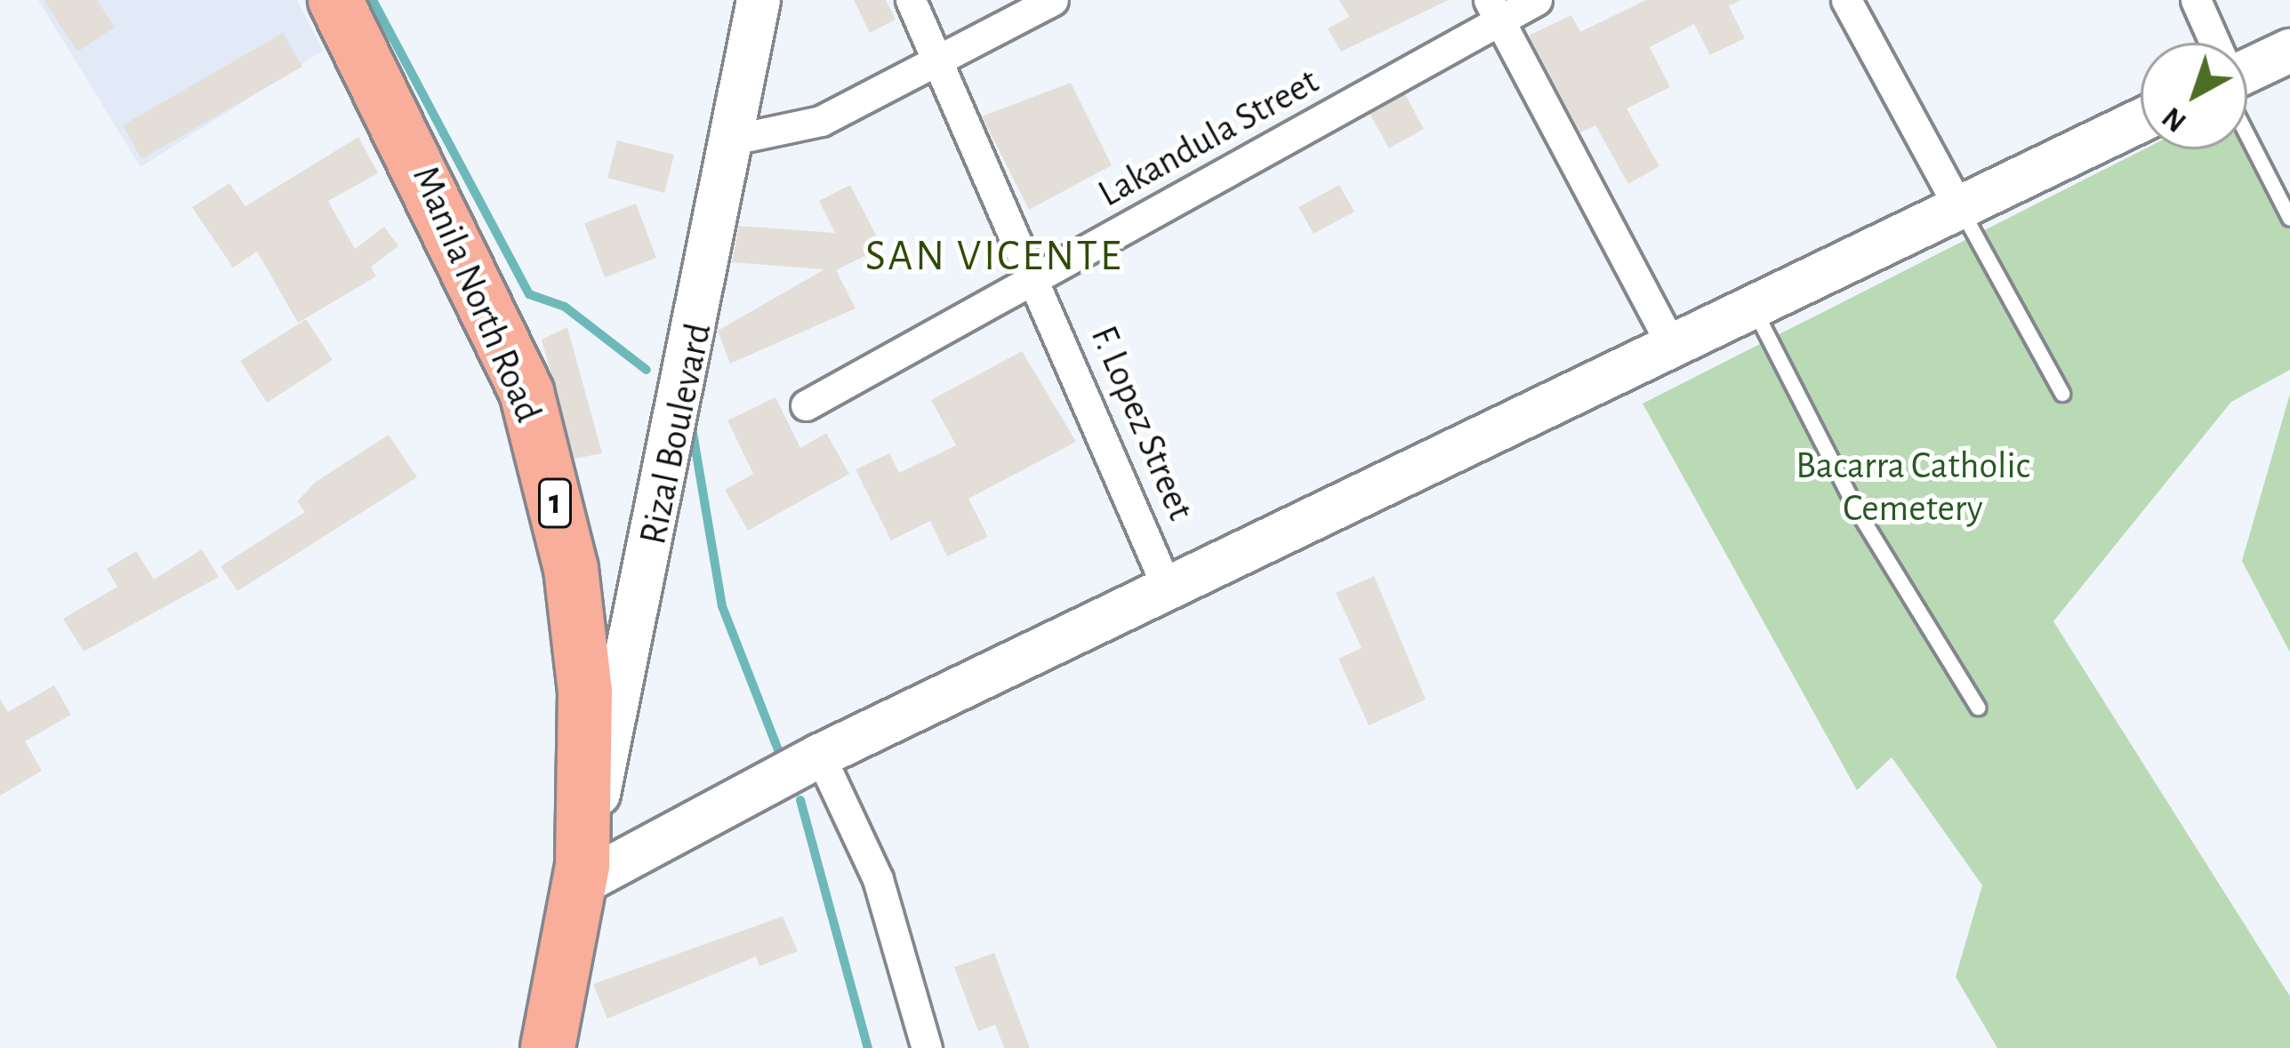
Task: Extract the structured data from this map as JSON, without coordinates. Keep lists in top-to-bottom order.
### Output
{
  "streets": {
    "highway": ["Manila North Road", "1"],
    "street": ["Lakandula Street", "F. Lopez Street", "Rizal Boulevard"]
  },
  "crossings": [
    ["Lakandula Street", "F. Lopez Street"],
    ["Manila North Road", "Rizal Boulevard"]
  ],
  "districts": ["SAN VICENTE"],
  "parks": ["Bacarra Catholic Cemetery"],
  "north": "bottom left"
}
